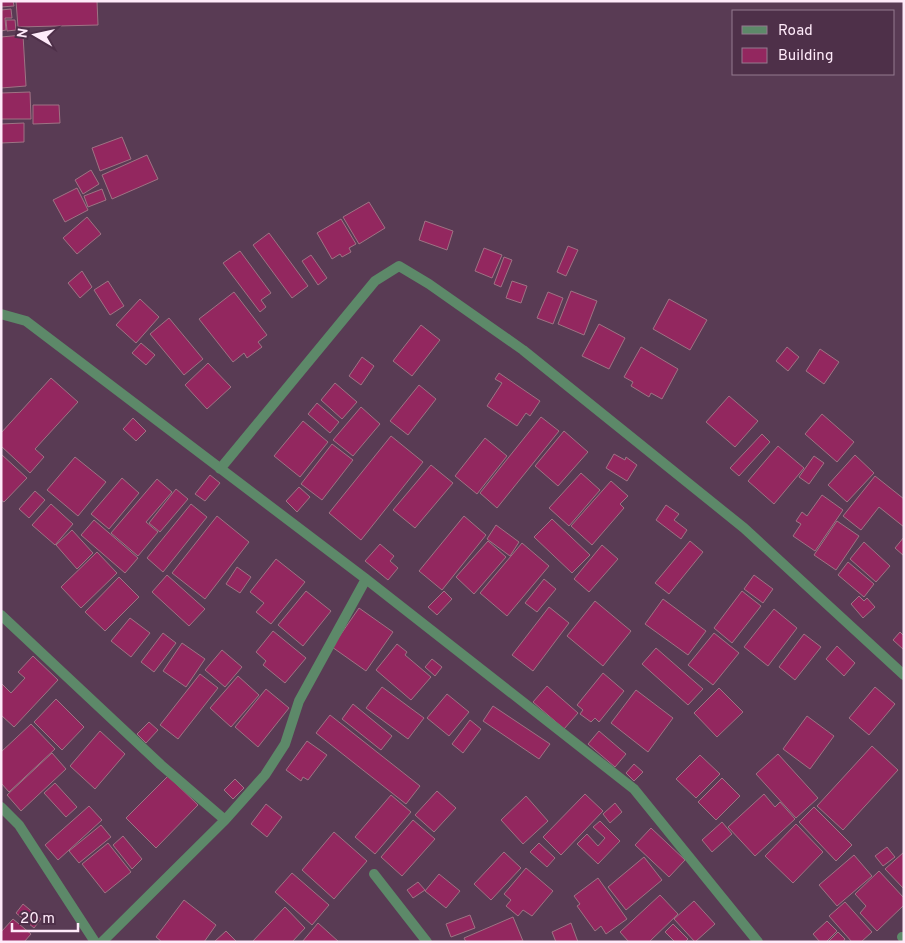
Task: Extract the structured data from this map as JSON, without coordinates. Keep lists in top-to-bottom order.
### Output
{
  "legend": ["Road", "Building"],
  "scale_bar": "20 m",
  "north": "left"
}
